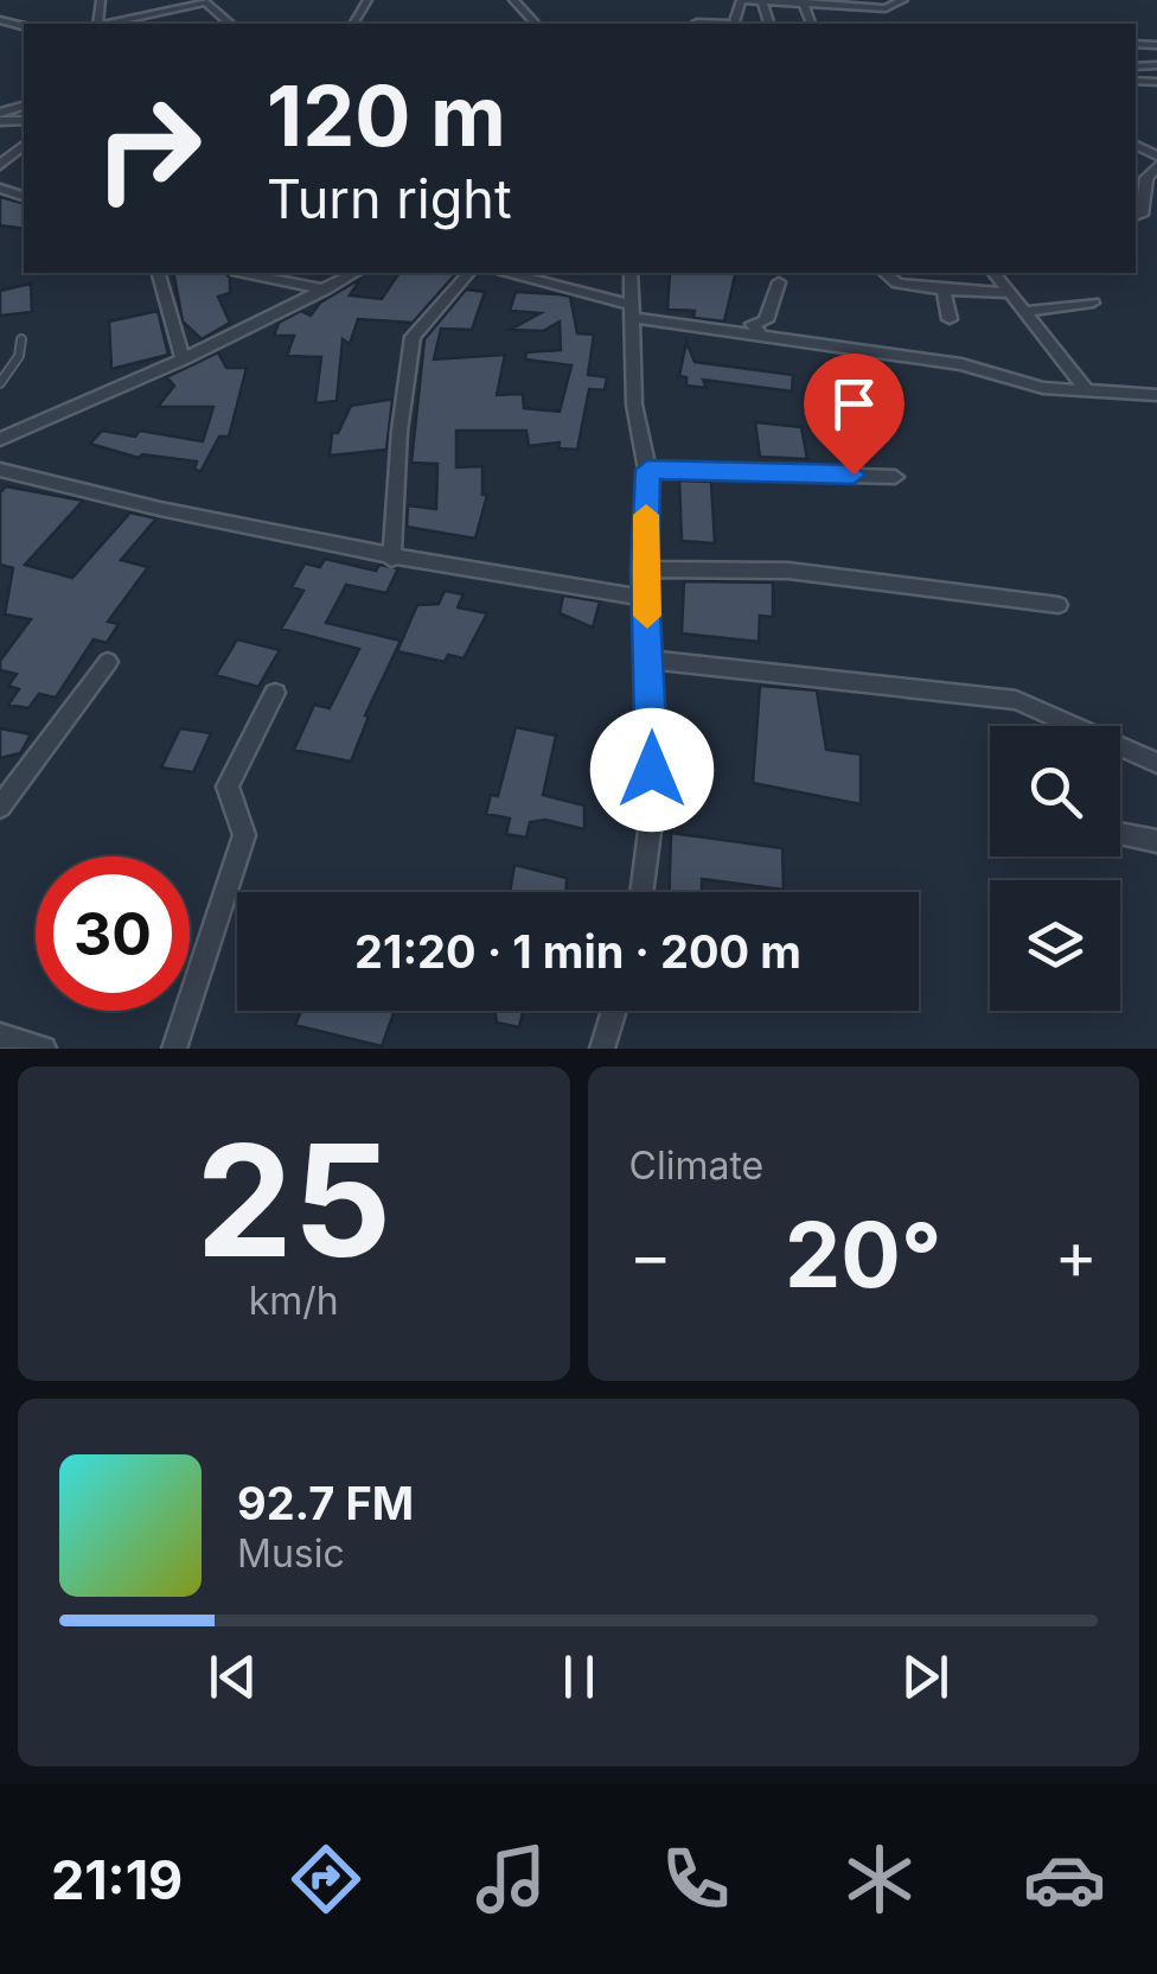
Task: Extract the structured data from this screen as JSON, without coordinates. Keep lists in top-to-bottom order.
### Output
{
  "page": {
    "turn": ["120 m", "Turn right"],
    "limit": "30",
    "trip": "21:20 · 1 min · 200 m",
    "tile": [
      ["25", "km/h"],
      "Climate"
    ],
    "heat": ["−", "20°", "+"],
    "song": ["92.7 FM", "Music"],
    "tabs": "21:19"
  }
}
